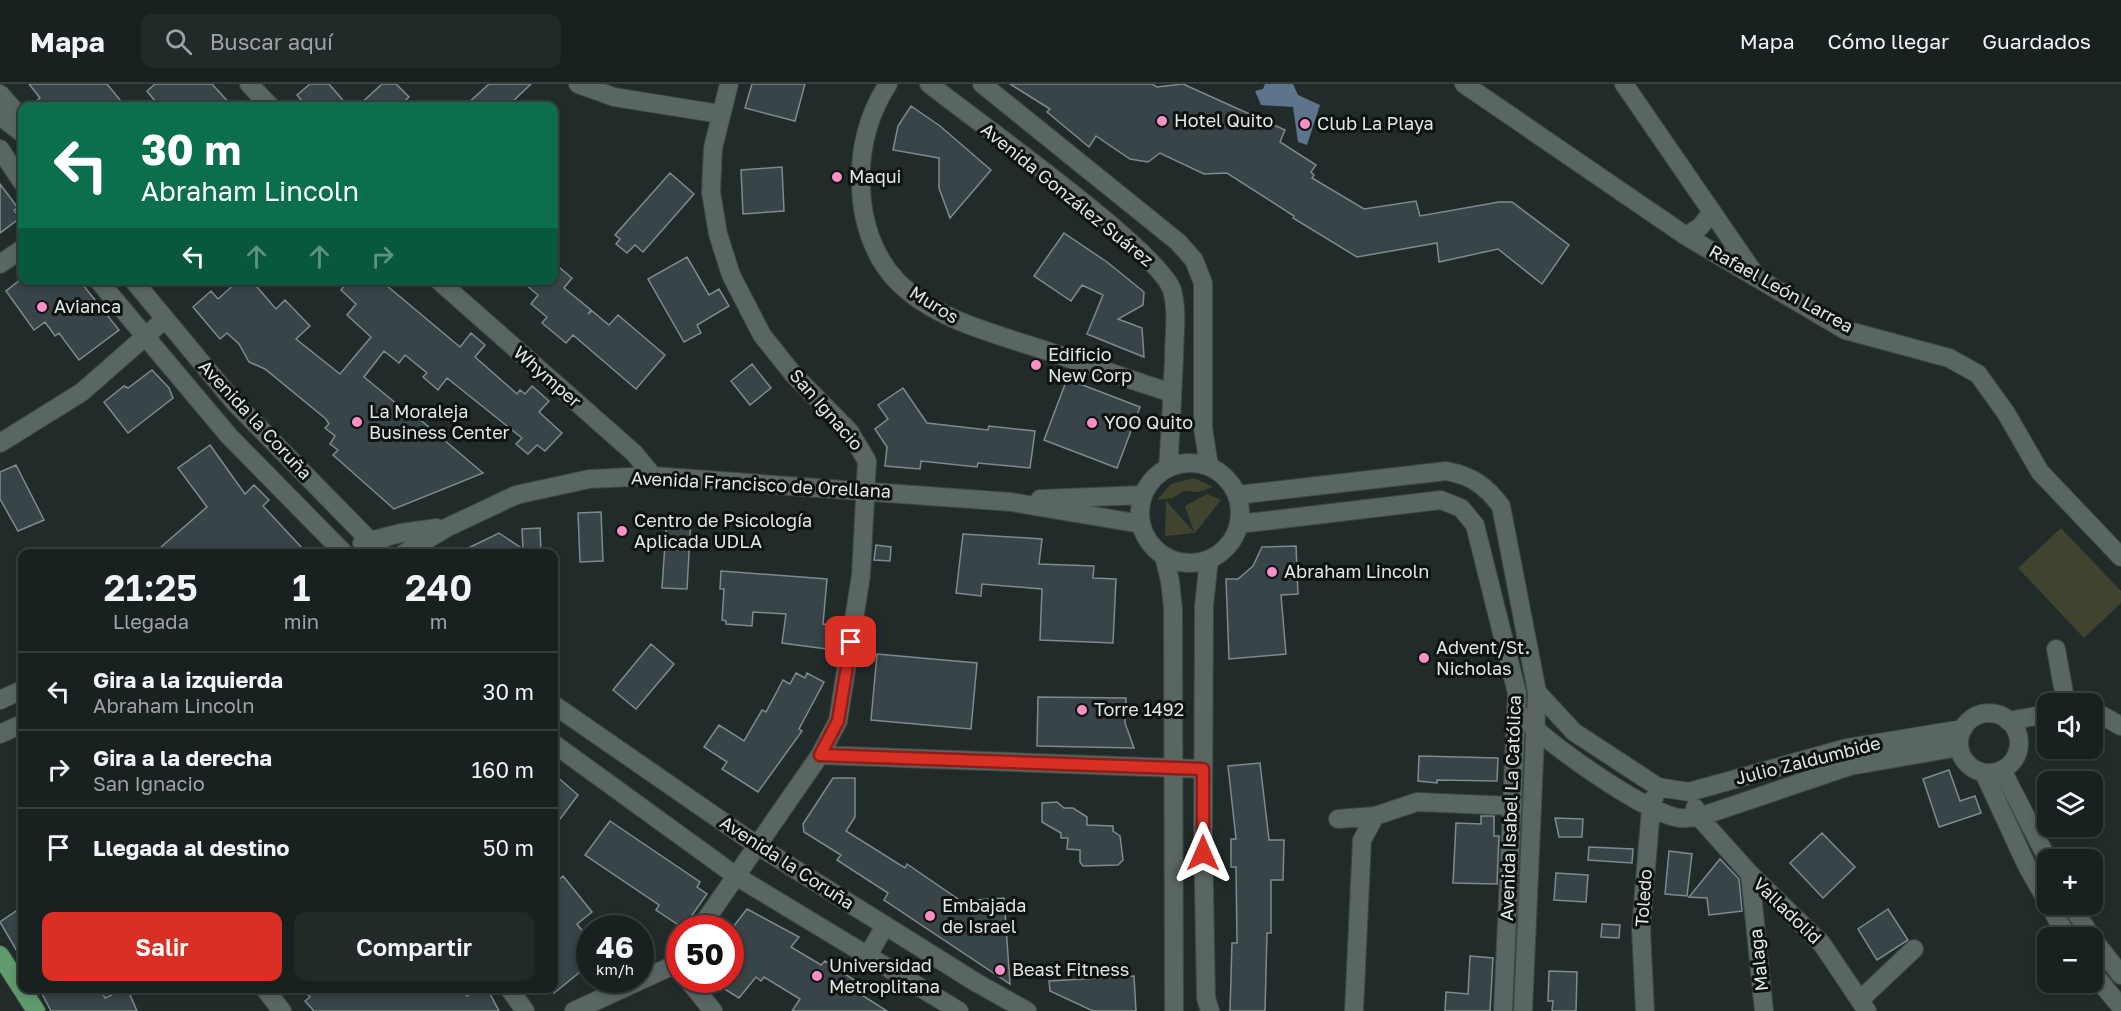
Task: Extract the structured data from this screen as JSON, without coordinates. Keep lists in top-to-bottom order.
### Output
{
  "streets": {
    "street": [
      "Avenida González Suárez",
      "Rafael León Larrea",
      "Muros",
      "Whymper",
      "San Ignacio",
      "Avenida la Coruña",
      "Avenida Francisco de Orellana",
      "Julio Zaldumbide",
      "Avenida Isabel La Católica",
      "Toledo",
      "Valladolid",
      "Malaga"
    ]
  },
  "crossings": [
    ["Avenida González Suárez", "Muros"],
    ["Avenida González Suárez", "Avenida Francisco de Orellana"],
    ["Avenida González Suárez", "Avenida Isabel La Católica"],
    ["Whymper", "Avenida Francisco de Orellana"],
    ["San Ignacio", "Avenida la Coruña"],
    ["San Ignacio", "Avenida Francisco de Orellana"],
    ["Avenida la Coruña", "Avenida Francisco de Orellana"],
    ["Avenida Francisco de Orellana", "Avenida Isabel La Católica"],
    ["Julio Zaldumbide", "Valladolid"],
    ["Valladolid", "Malaga"]
  ],
  "places": [
    "Hotel Quito",
    "Club La Playa",
    "Maqui",
    "Avianca",
    "Edificio New Corp",
    "La Moraleja Business Center",
    "YOO Quito",
    "Centro de Psicología Aplicada UDLA",
    "Abraham Lincoln",
    "Advent/St. Nicholas",
    "Torre 1492",
    "Embajada de Israel",
    "Beast Fitness",
    "Universidad Metroplitana"
  ],
  "page": {
    "header": "Mapa",
    "search": "Buscar aquí",
    "nav": ["Mapa", "Cómo llegar", "Guardados"],
    "turn": ["30 m", "Abraham Lincoln"],
    "eta": [
      "21:25",
      "Llegada",
      "1",
      "min",
      "240",
      "m"
    ],
    "list": [
      {
        "name": "Gira a la izquierda",
        "note": "Abraham Lincoln",
        "value": "30 m"
      },
      {
        "name": "Gira a la derecha",
        "note": "San Ignacio",
        "value": "160 m"
      },
      {
        "name": "Llegada al destino",
        "value": "50 m"
      }
    ],
    "map_buttons": ["+", "−"],
    "buttons": ["Salir", "Compartir"],
    "speed": "46 km/h",
    "limit": "50"
  }
}
